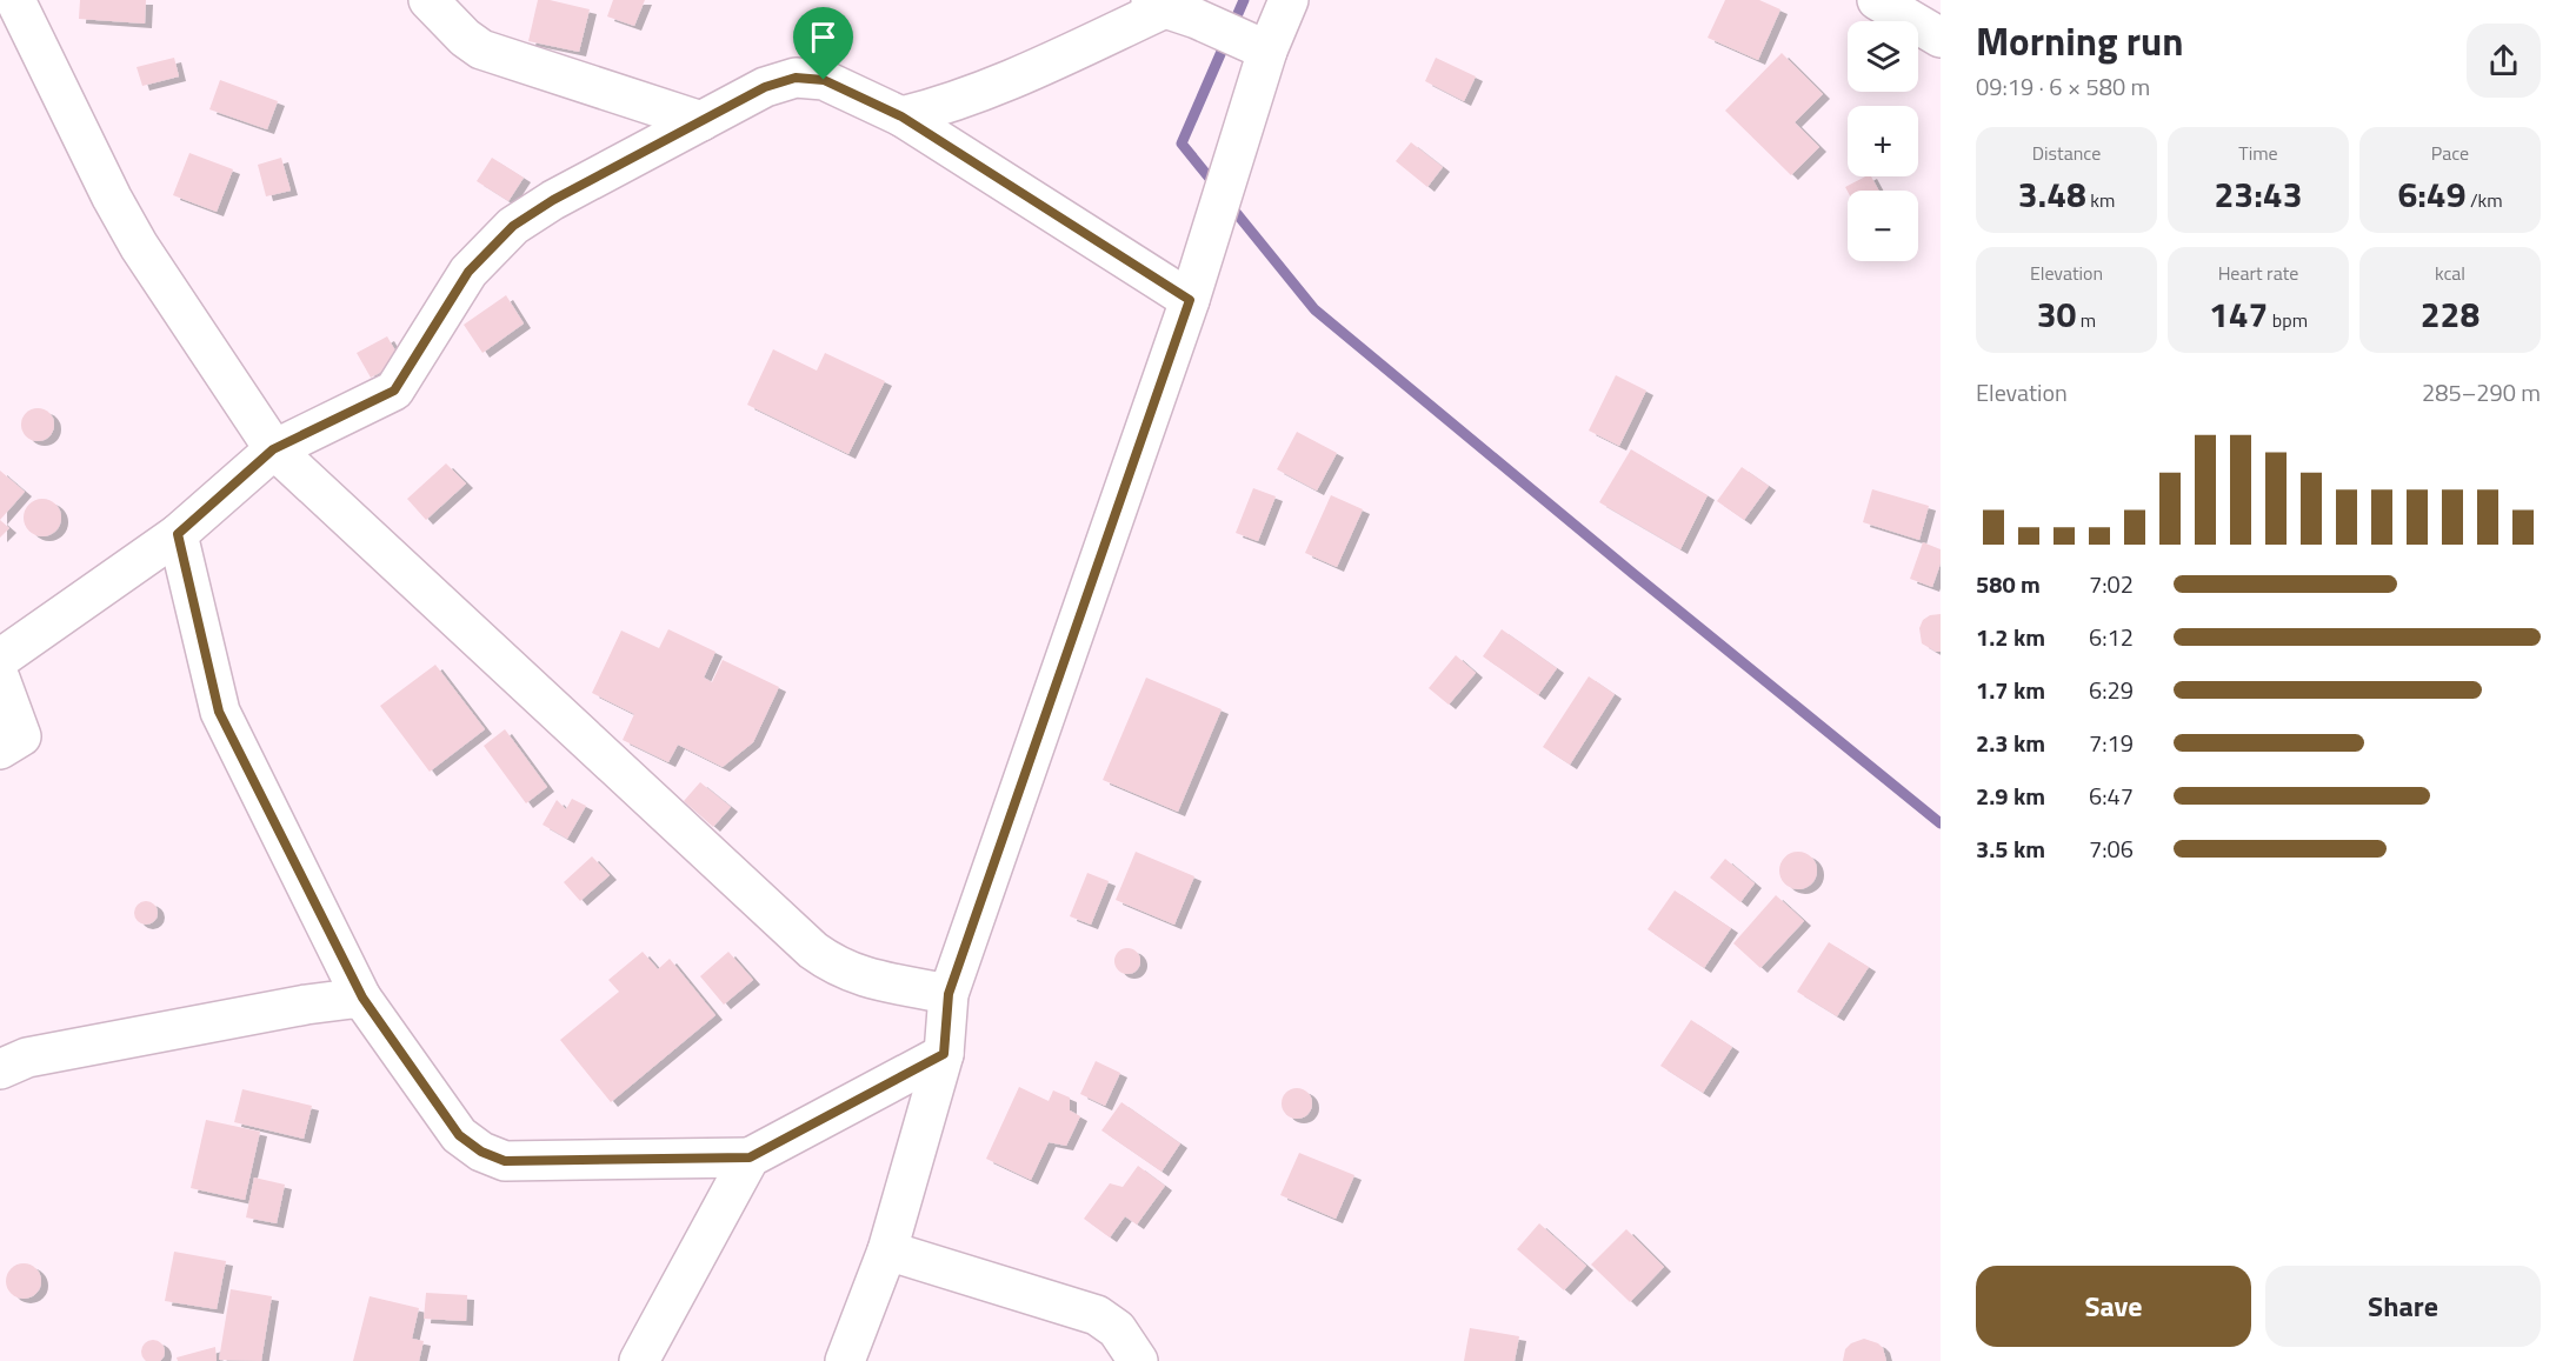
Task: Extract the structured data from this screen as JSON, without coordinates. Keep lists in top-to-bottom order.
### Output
{
  "page": {
    "heading": ["Morning run", "09:19 · 6 × 580 m"],
    "map_buttons": ["+", "−"],
    "stats": [
      ["Distance", "3.48 km"],
      ["Time", "23:43"],
      ["Pace", "6:49 /km"],
      ["Elevation", "30 m"],
      ["Heart rate", "147 bpm"],
      ["kcal", "228"]
    ],
    "chart": ["Elevation", "285–290 m"],
    "list": [
      {
        "name": "580 m",
        "note": "7:02"
      },
      {
        "name": "1.2 km",
        "note": "6:12"
      },
      {
        "name": "1.7 km",
        "note": "6:29"
      },
      {
        "name": "2.3 km",
        "note": "7:19"
      },
      {
        "name": "2.9 km",
        "note": "6:47"
      },
      {
        "name": "3.5 km",
        "note": "7:06"
      }
    ],
    "buttons": ["Save", "Share"]
  }
}
